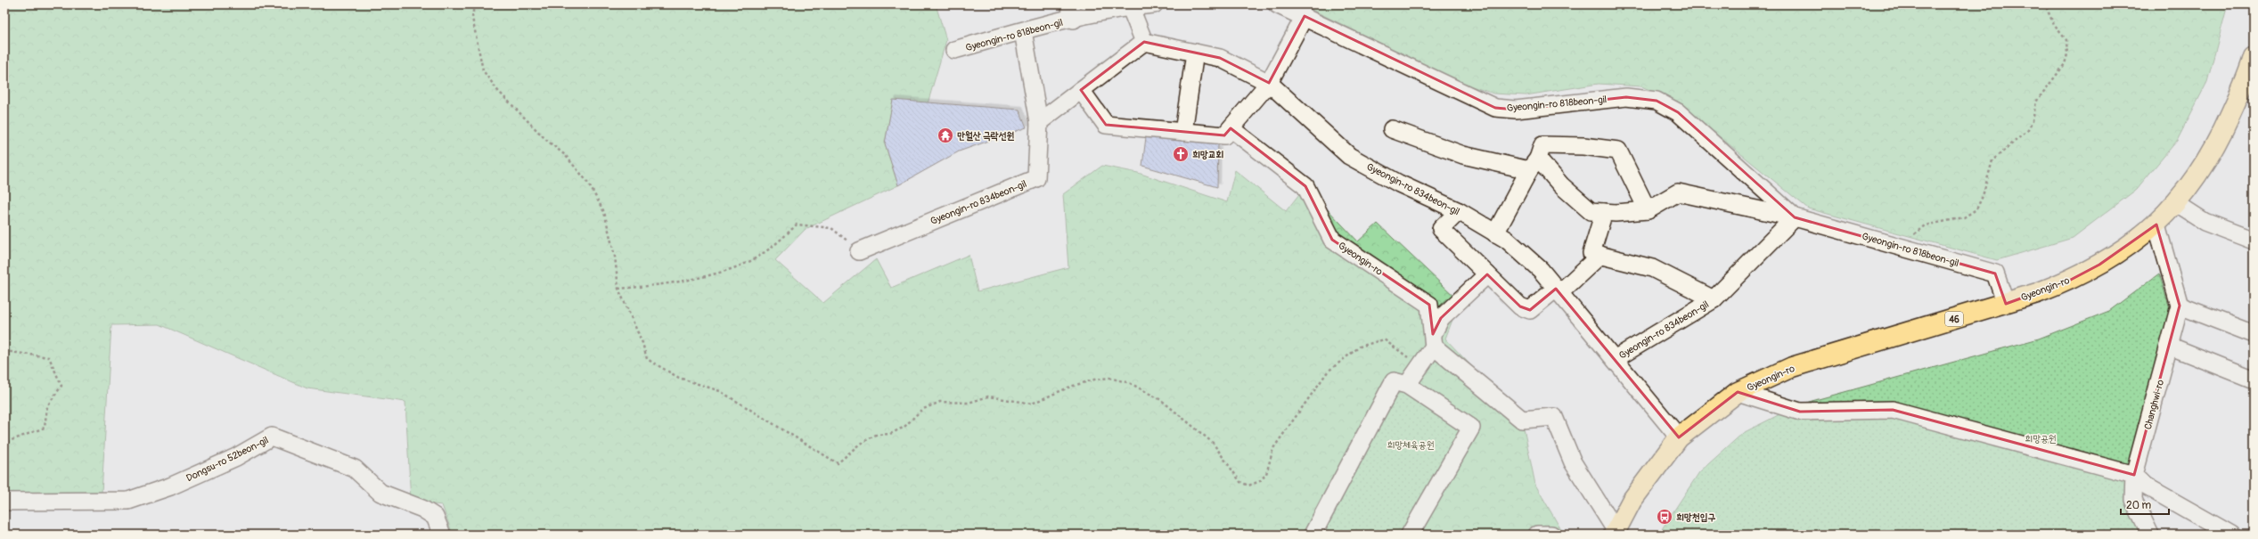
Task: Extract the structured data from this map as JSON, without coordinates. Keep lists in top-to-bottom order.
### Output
{
  "streets": {
    "main road": ["Gyeongin-ro", "46"],
    "street": [
      "Gyeongin-ro 818beon-gil",
      "Gyeongin-ro 834beon-gil",
      "Changhwi-ro",
      "Dongsu-ro 52beon-gil"
    ]
  },
  "crossings": [
    ["Gyeongin-ro 818beon-gil", "Gyeongin-ro"],
    ["Gyeongin-ro 834beon-gil", "Gyeongin-ro"],
    ["Gyeongin-ro", "Changhwi-ro"]
  ],
  "parks": ["희망공원", "희망체육공원"],
  "places": {
    "temple": ["만월산 극락선원"],
    "church": ["희망교회"],
    "bus stop": ["희망천입구"]
  },
  "scale_bar": "20 m"
}
